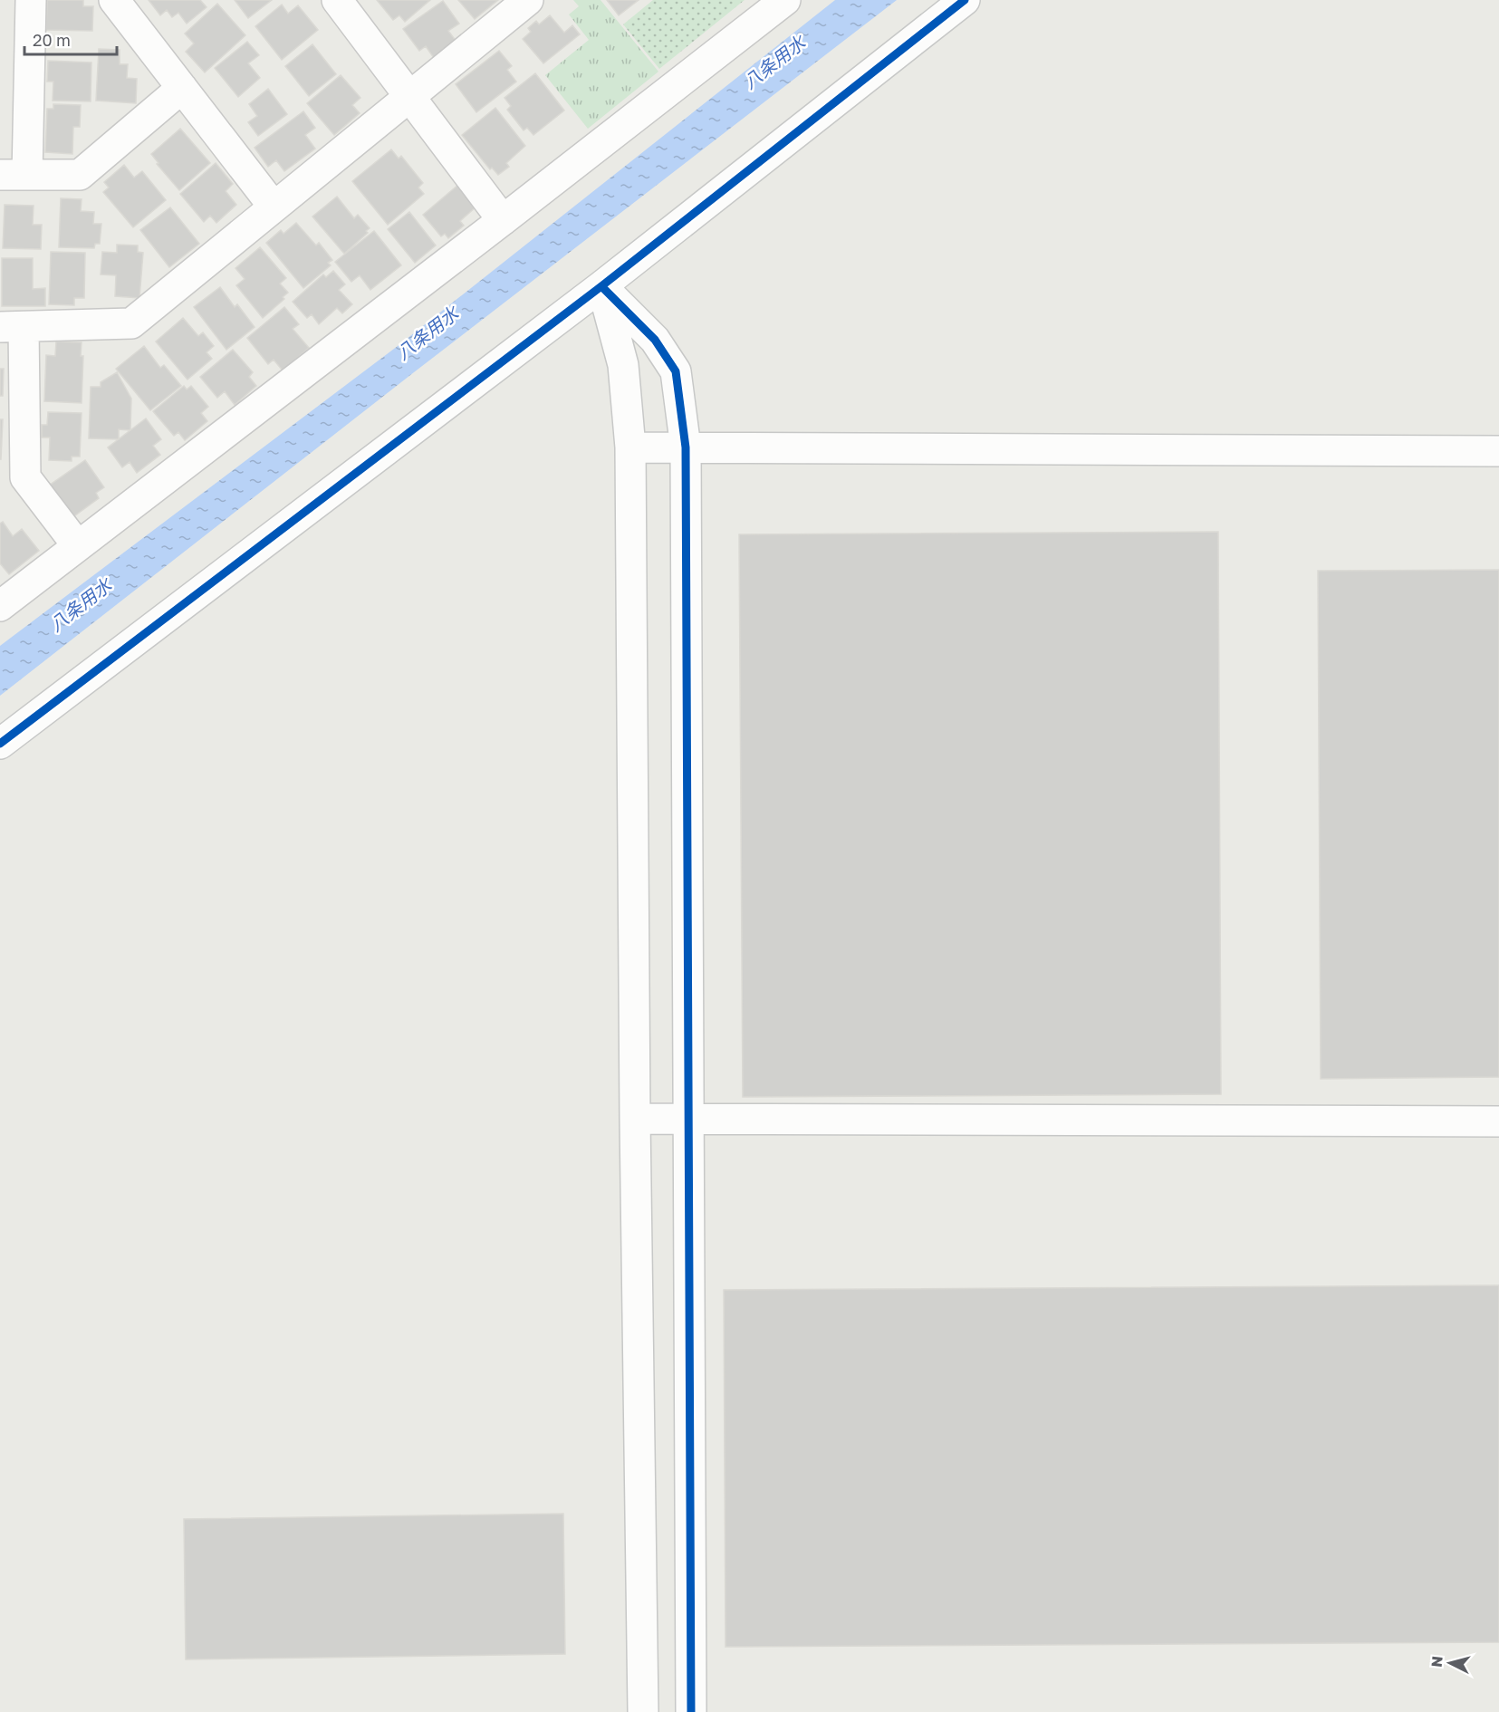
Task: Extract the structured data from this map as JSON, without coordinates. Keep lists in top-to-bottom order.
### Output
{
  "water": ["八条用水"],
  "scale_bar": "20 m",
  "north": "left"
}
